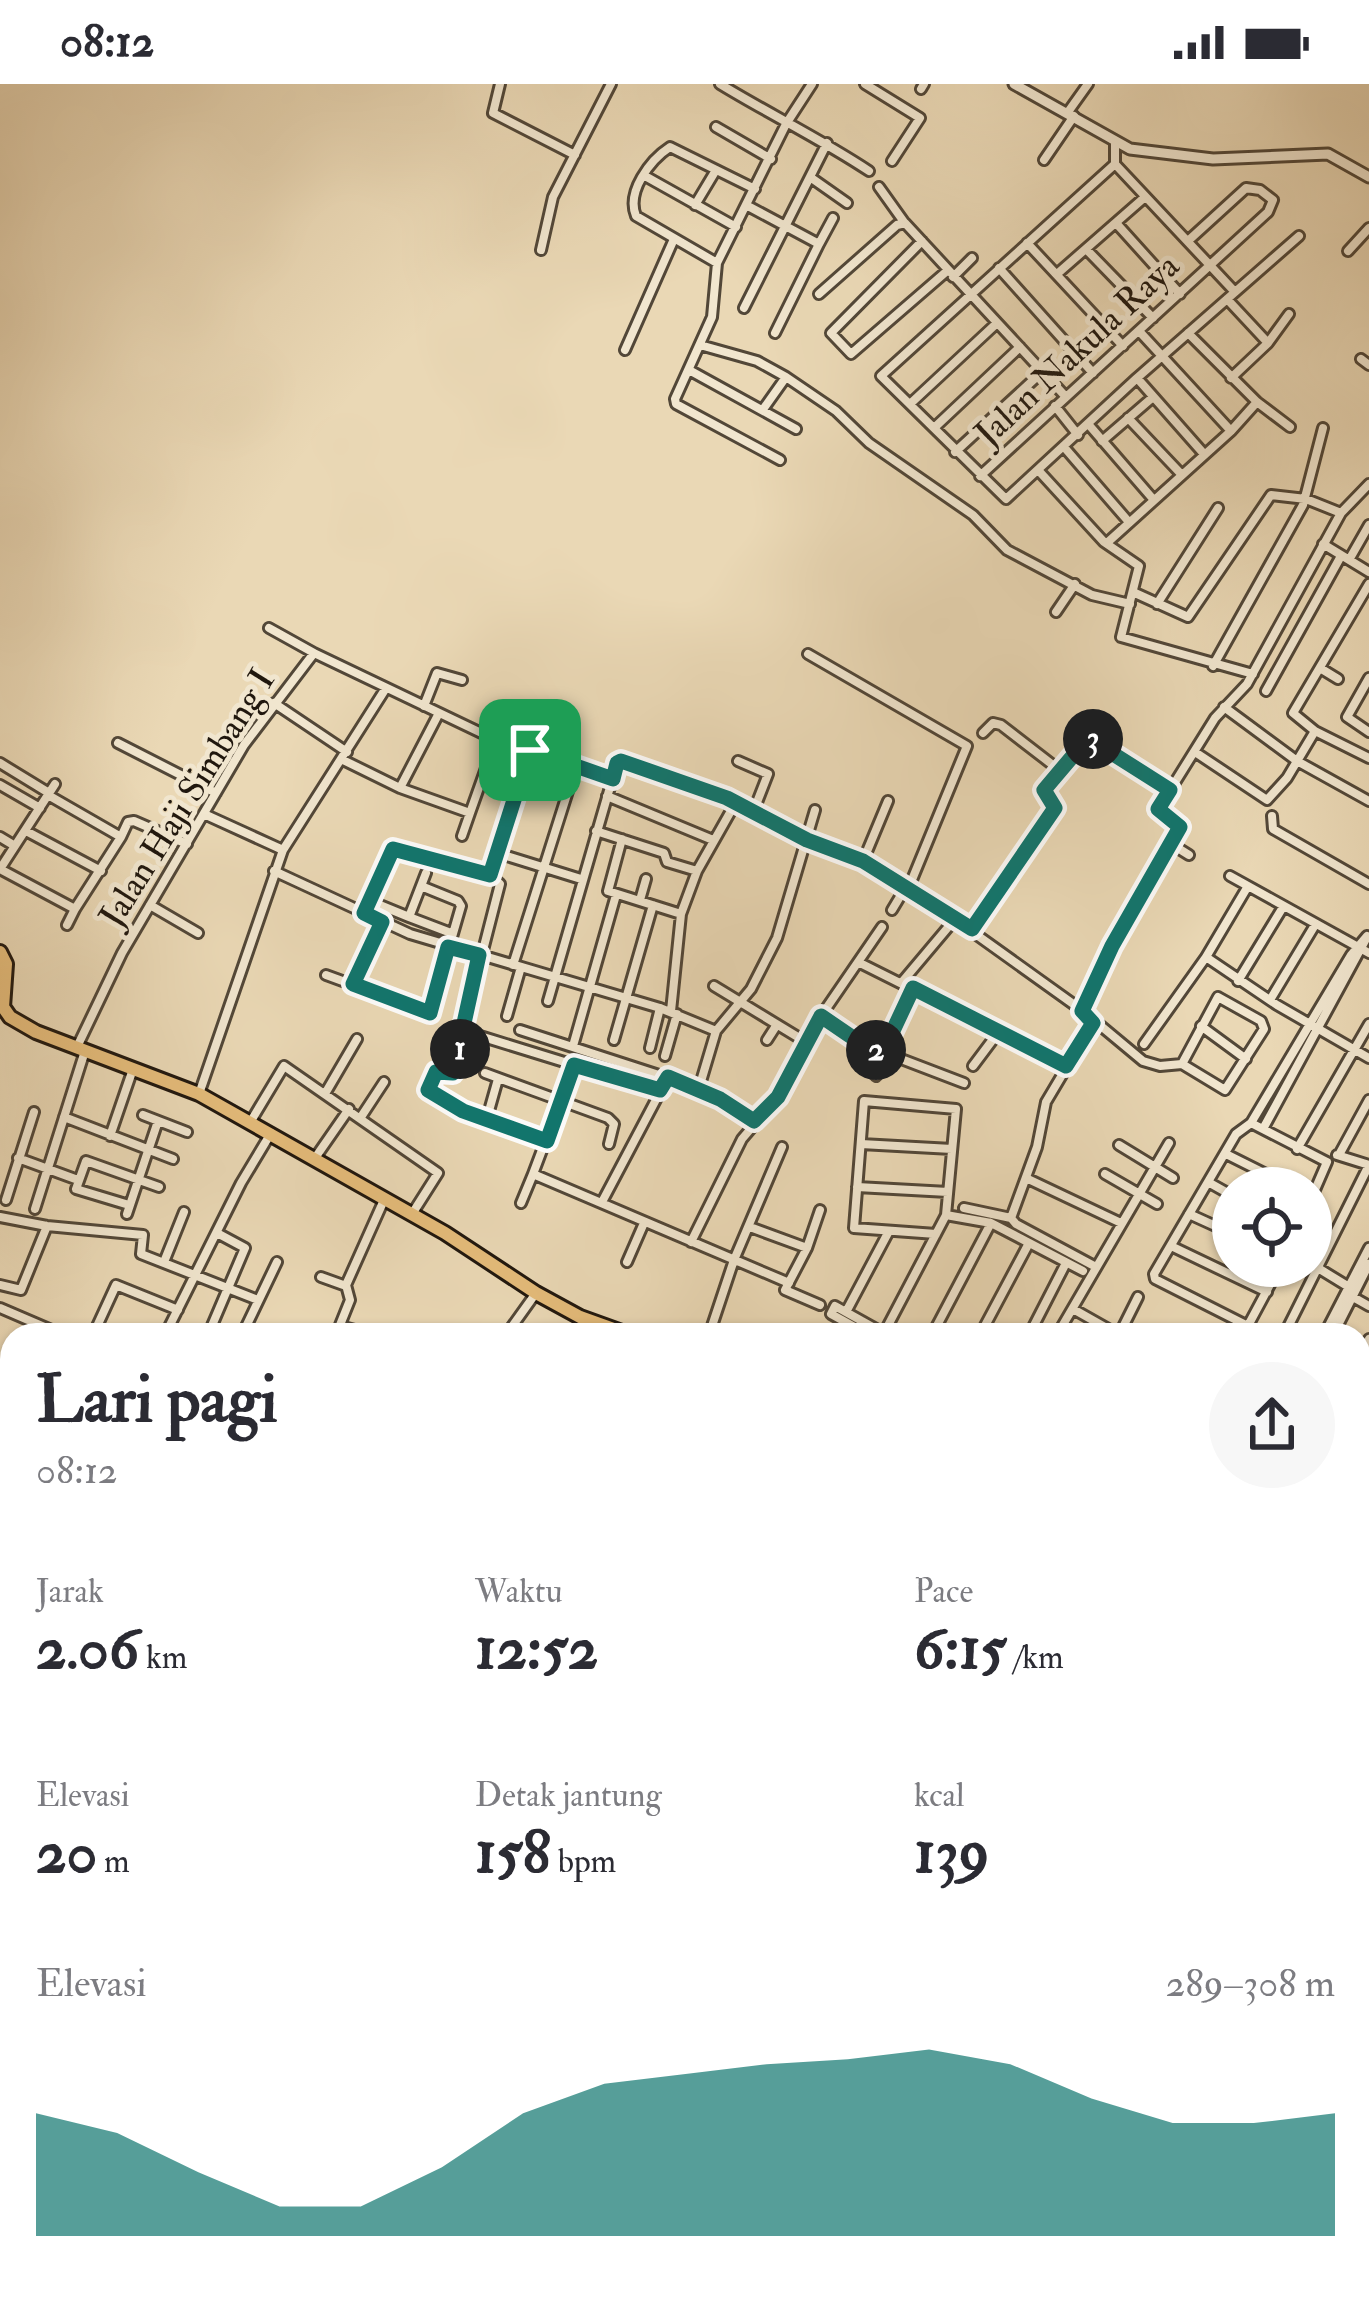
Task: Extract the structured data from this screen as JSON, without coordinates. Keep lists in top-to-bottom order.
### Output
{
  "streets": {
    "street": ["Jalan Nakula Raya", "Jalan Haji Simbang I"]
  },
  "page": {
    "status": "08:12",
    "pins": ["3", "1", "2"],
    "heading": ["Lari pagi", "08:12"],
    "stats": [
      ["Jarak", "2.06 km"],
      ["Waktu", "12:52"],
      ["Pace", "6:15 /km"],
      ["Elevasi", "20 m"],
      ["Detak jantung", "158 bpm"],
      ["kcal", "139"]
    ],
    "chart": ["Elevasi", "289–308 m"]
  }
}
